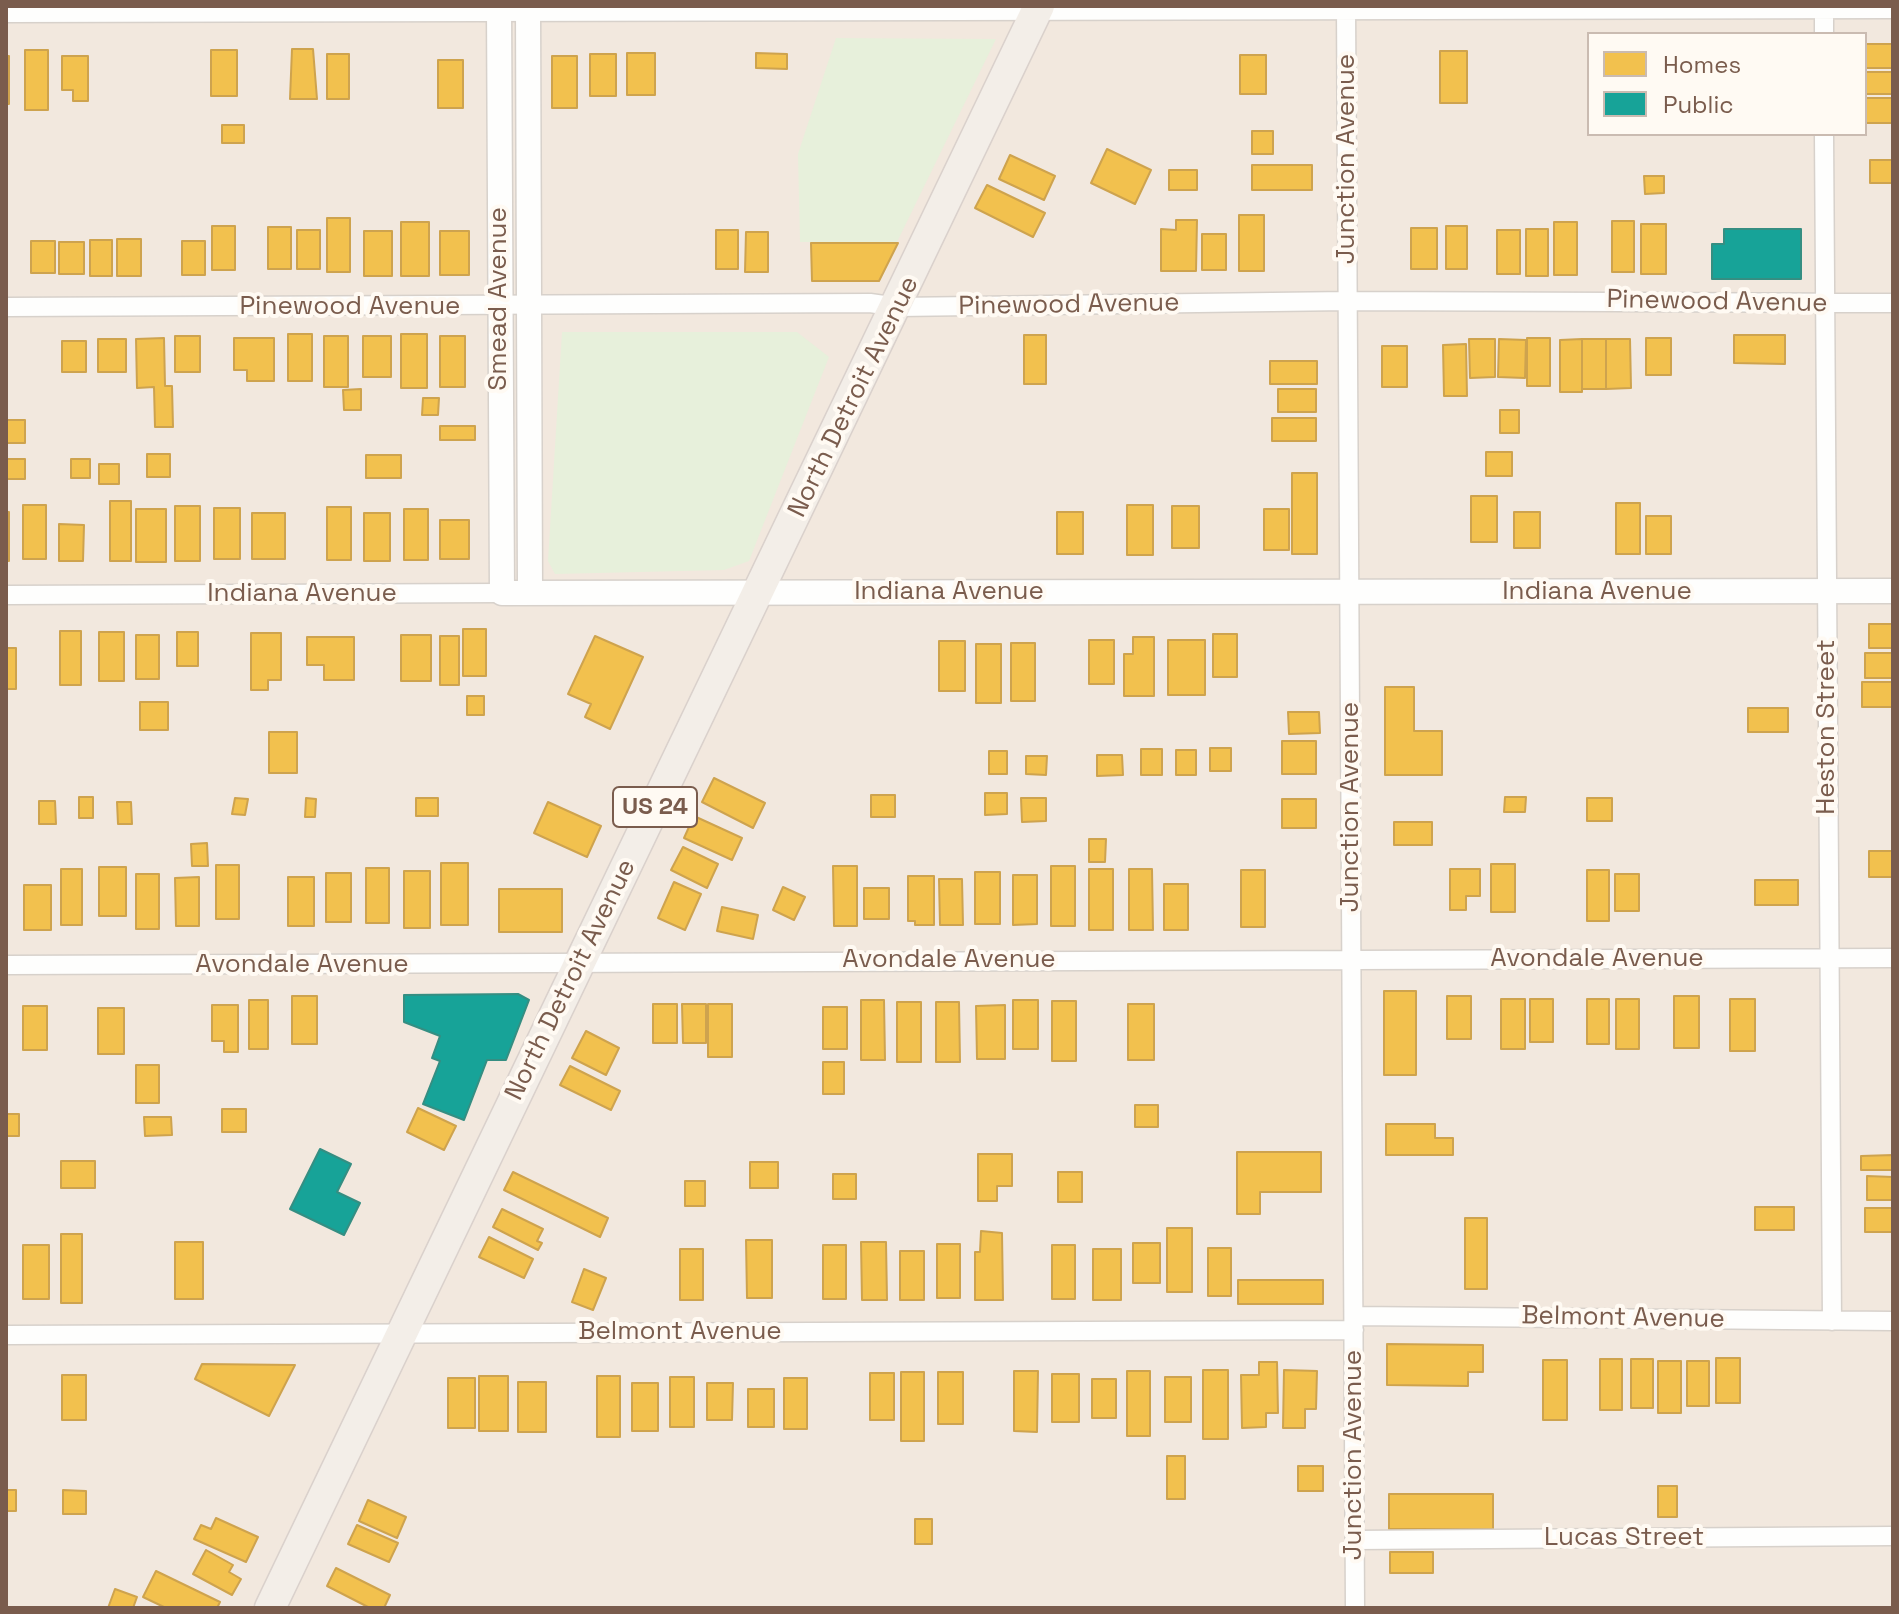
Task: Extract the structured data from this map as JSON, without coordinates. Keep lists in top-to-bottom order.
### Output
{
  "streets": {
    "main road": ["North Detroit Avenue", "US 24"],
    "street": [
      "Junction Avenue",
      "Smead Avenue",
      "Pinewood Avenue",
      "Indiana Avenue",
      "Heston Street",
      "Avondale Avenue",
      "Belmont Avenue",
      "Lucas Street"
    ]
  },
  "crossings": [
    ["Junction Avenue", "Pinewood Avenue"],
    ["Junction Avenue", "Indiana Avenue"],
    ["Junction Avenue", "Avondale Avenue"],
    ["Junction Avenue", "Belmont Avenue"],
    ["Junction Avenue", "Lucas Street"],
    ["Smead Avenue", "Pinewood Avenue"],
    ["Smead Avenue", "Indiana Avenue"],
    ["Pinewood Avenue", "North Detroit Avenue"],
    ["Pinewood Avenue", "Heston Street"],
    ["North Detroit Avenue", "Indiana Avenue"],
    ["North Detroit Avenue", "Avondale Avenue"],
    ["North Detroit Avenue", "Belmont Avenue"],
    ["Indiana Avenue", "Heston Street"],
    ["Heston Street", "Avondale Avenue"],
    ["Heston Street", "Belmont Avenue"]
  ],
  "legend": ["Homes", "Public"]
}
